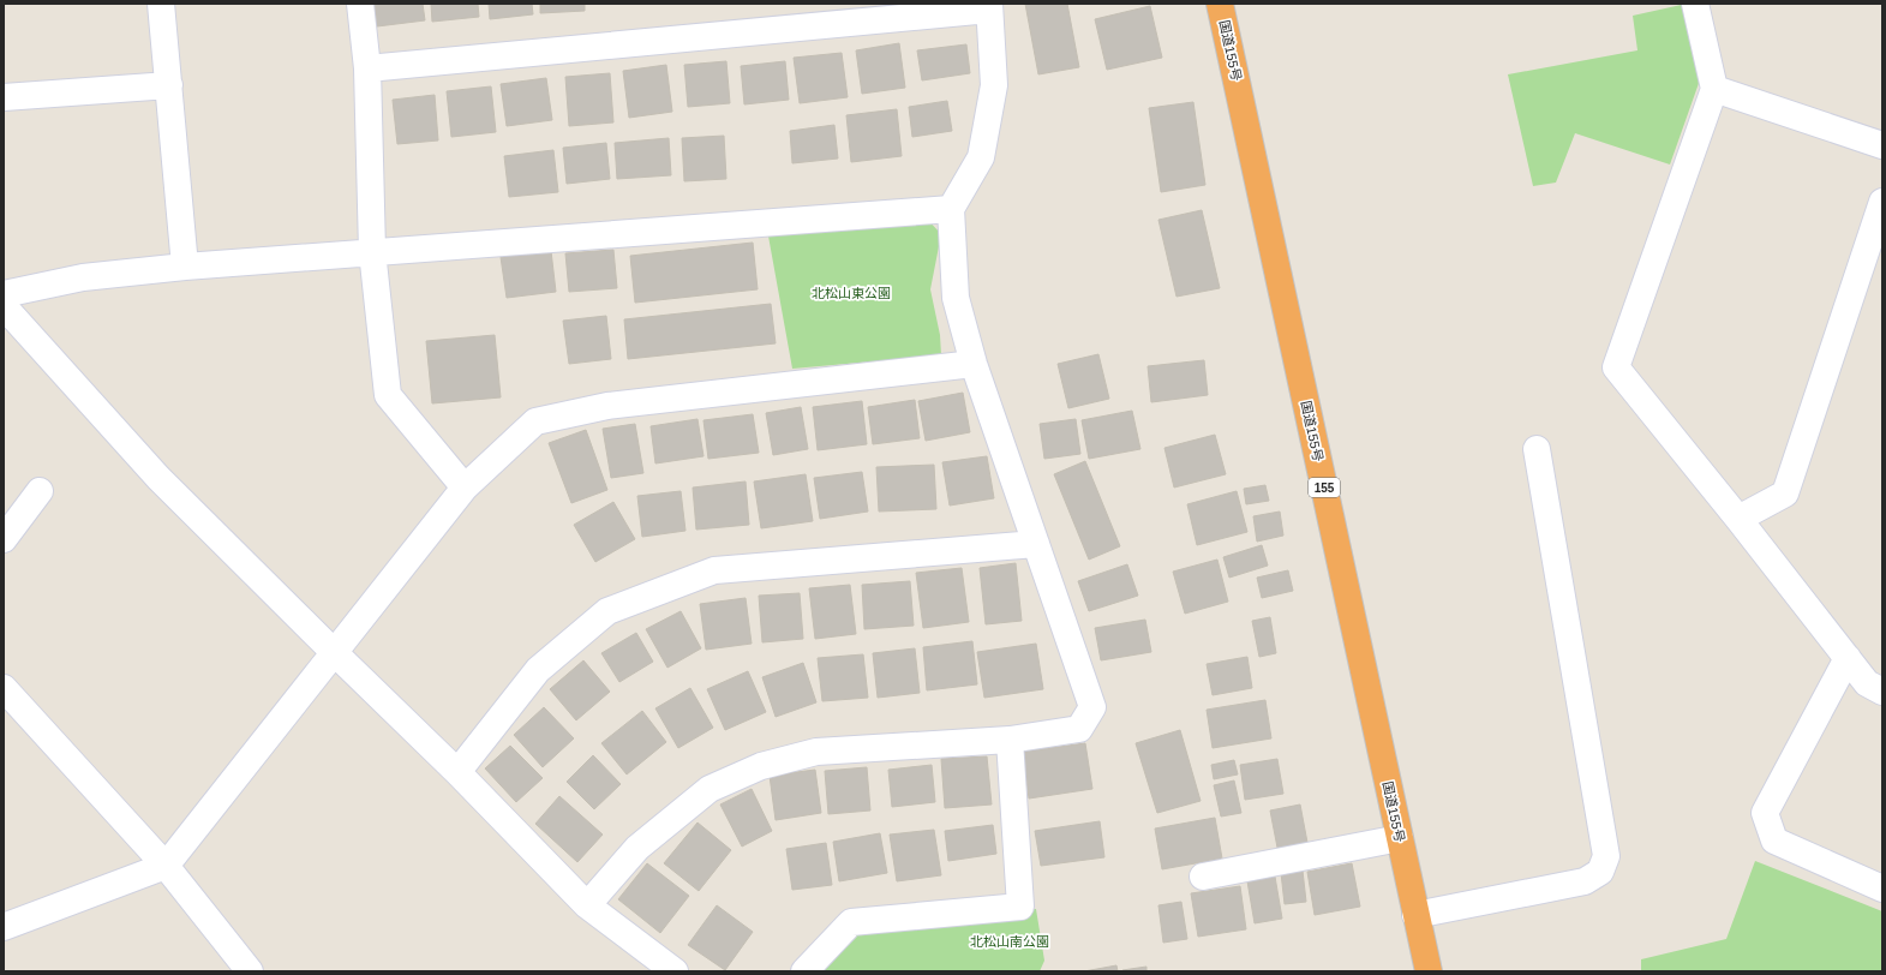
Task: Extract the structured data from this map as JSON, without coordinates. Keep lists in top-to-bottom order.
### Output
{
  "streets": {
    "highway": ["国道155号", "155"]
  },
  "parks": ["北松山東公園", "北松山南公園"]
}
